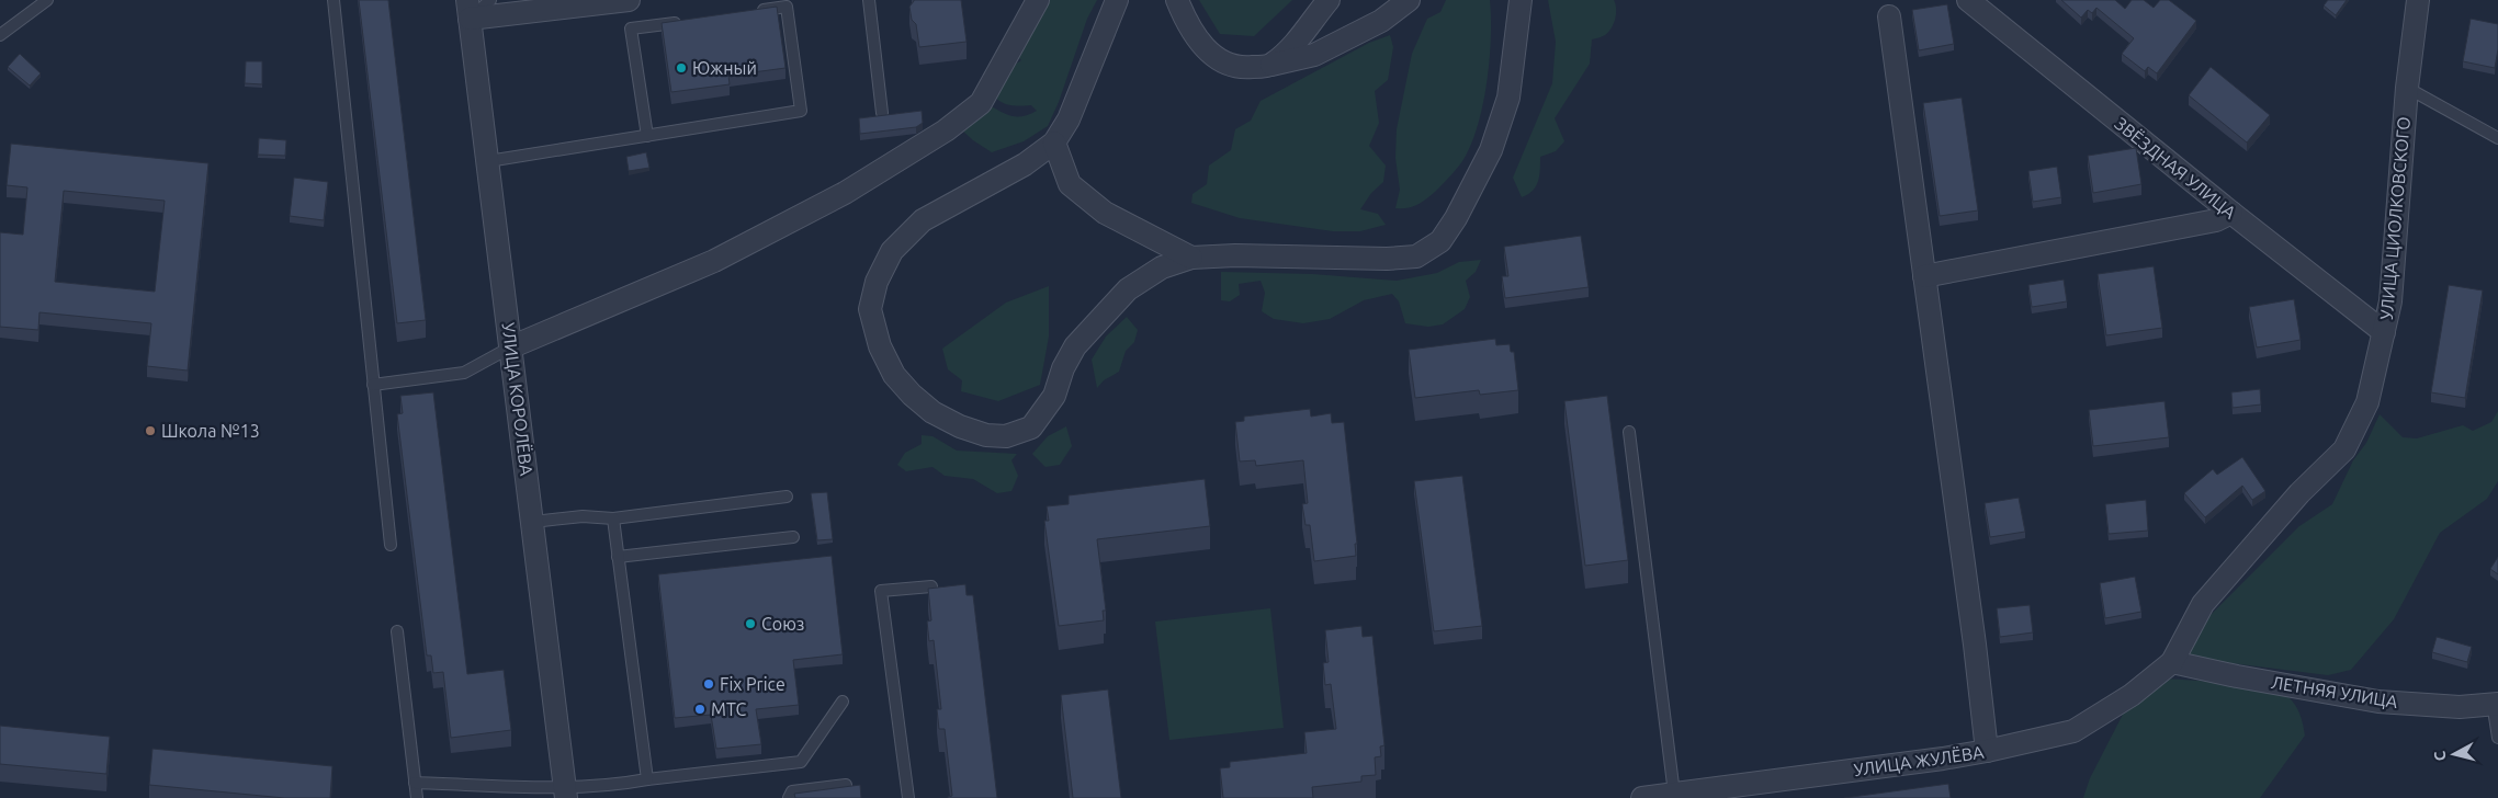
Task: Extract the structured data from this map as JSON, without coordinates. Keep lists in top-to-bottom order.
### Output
{
  "streets": {
    "street": [
      "ЗВЁЗДНАЯ УЛИЦА",
      "УЛИЦА ЦИОЛКОВСКОГО",
      "УЛИЦА КОРОЛЁВА",
      "ЛЕТНЯЯ УЛИЦА",
      "УЛИЦА ЖУЛЁВА"
    ]
  },
  "crossings": [
    ["ЗВЁЗДНАЯ УЛИЦА", "УЛИЦА ЦИОЛКОВСКОГО"],
    ["УЛИЦА ЦИОЛКОВСКОГО", "ЛЕТНЯЯ УЛИЦА"],
    ["УЛИЦА ЦИОЛКОВСКОГО", "УЛИЦА ЖУЛЁВА"],
    ["ЛЕТНЯЯ УЛИЦА", "УЛИЦА ЖУЛЁВА"]
  ],
  "places": [
    "Южный",
    "Школа №13",
    "Союз",
    "Fix Price",
    "МТС"
  ],
  "north": "left"
}
